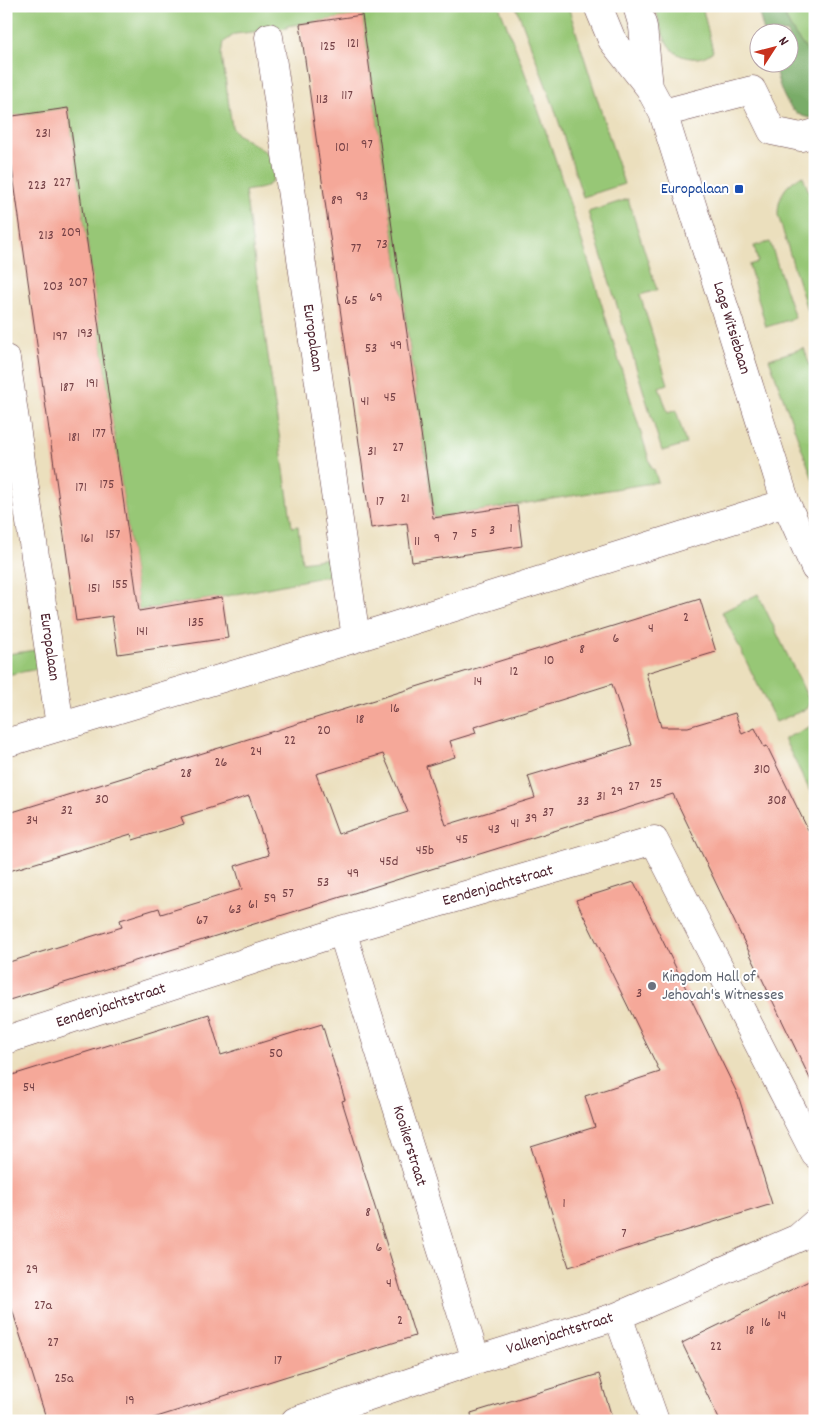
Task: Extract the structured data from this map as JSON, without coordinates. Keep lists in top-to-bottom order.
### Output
{
  "streets": {
    "street": [
      "Lage Witsiebaan",
      "Europalaan",
      "Eendenjachtstraat",
      "Kooikerstraat",
      "Valkenjachtstraat"
    ]
  },
  "crossings": [
    ["Eendenjachtstraat", "Kooikerstraat"],
    ["Kooikerstraat", "Valkenjachtstraat"]
  ],
  "places": {
    "transit": ["Europalaan"],
    "other": ["Kingdom Hall of Jehovah's Witnesses"]
  },
  "house_numbers": [
    "121",
    "125",
    "117",
    "113",
    "231",
    "97",
    "101",
    "227",
    "223",
    "93",
    "89",
    "209",
    "213",
    "73",
    "77",
    "207",
    "203",
    "69",
    "65",
    "193",
    "197",
    "49",
    "53",
    "191",
    "187",
    "45",
    "41",
    "177",
    "181",
    "27",
    "31",
    "175",
    "171",
    "21",
    "17",
    "1",
    "3",
    "5",
    "157",
    "7",
    "161",
    "9",
    "11",
    "155",
    "151",
    "2",
    "135",
    "4",
    "141",
    "6",
    "8",
    "10",
    "12",
    "14",
    "16",
    "18",
    "20",
    "22",
    "24",
    "26",
    "310",
    "28",
    "25",
    "27",
    "29",
    "31",
    "30",
    "308",
    "33",
    "32",
    "37",
    "39",
    "34",
    "41",
    "43",
    "45",
    "45b",
    "45d",
    "49",
    "53",
    "57",
    "59",
    "61",
    "63",
    "67",
    "3",
    "50",
    "54",
    "1",
    "8",
    "7",
    "6",
    "29",
    "4",
    "27a",
    "14",
    "2",
    "16",
    "18",
    "27",
    "22",
    "17",
    "25a",
    "19"
  ],
  "north": "top right"
}
